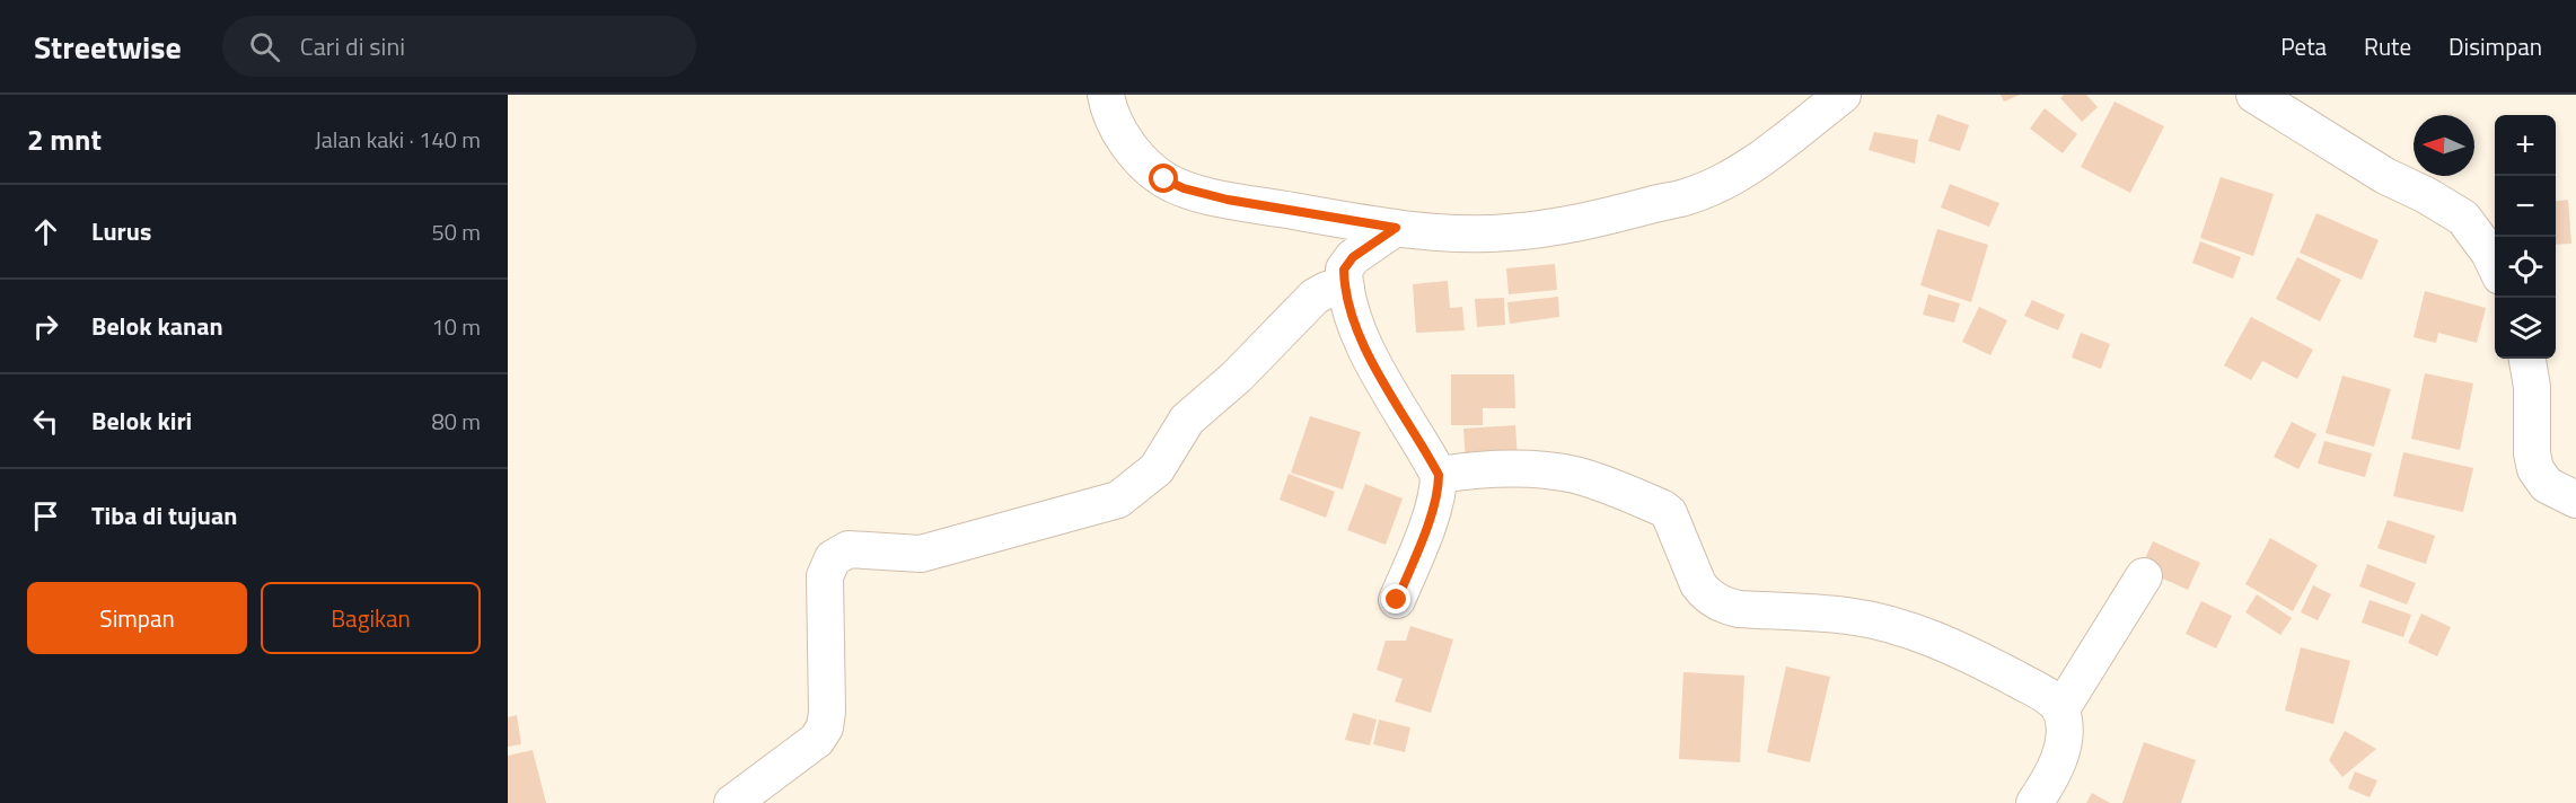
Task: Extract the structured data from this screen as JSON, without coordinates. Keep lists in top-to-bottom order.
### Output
{
  "north": "left",
  "page": {
    "header": "Streetwise",
    "search": "Cari di sini",
    "nav": ["Peta", "Rute", "Disimpan"],
    "heading": ["2 mnt", "Jalan kaki · 140 m"],
    "map_buttons": ["+", "−"],
    "list": [
      ["Lurus", "50 m"],
      ["Belok kanan", "10 m"],
      ["Belok kiri", "80 m"],
      "Tiba di tujuan"
    ],
    "buttons": ["Simpan", "Bagikan"]
  }
}
